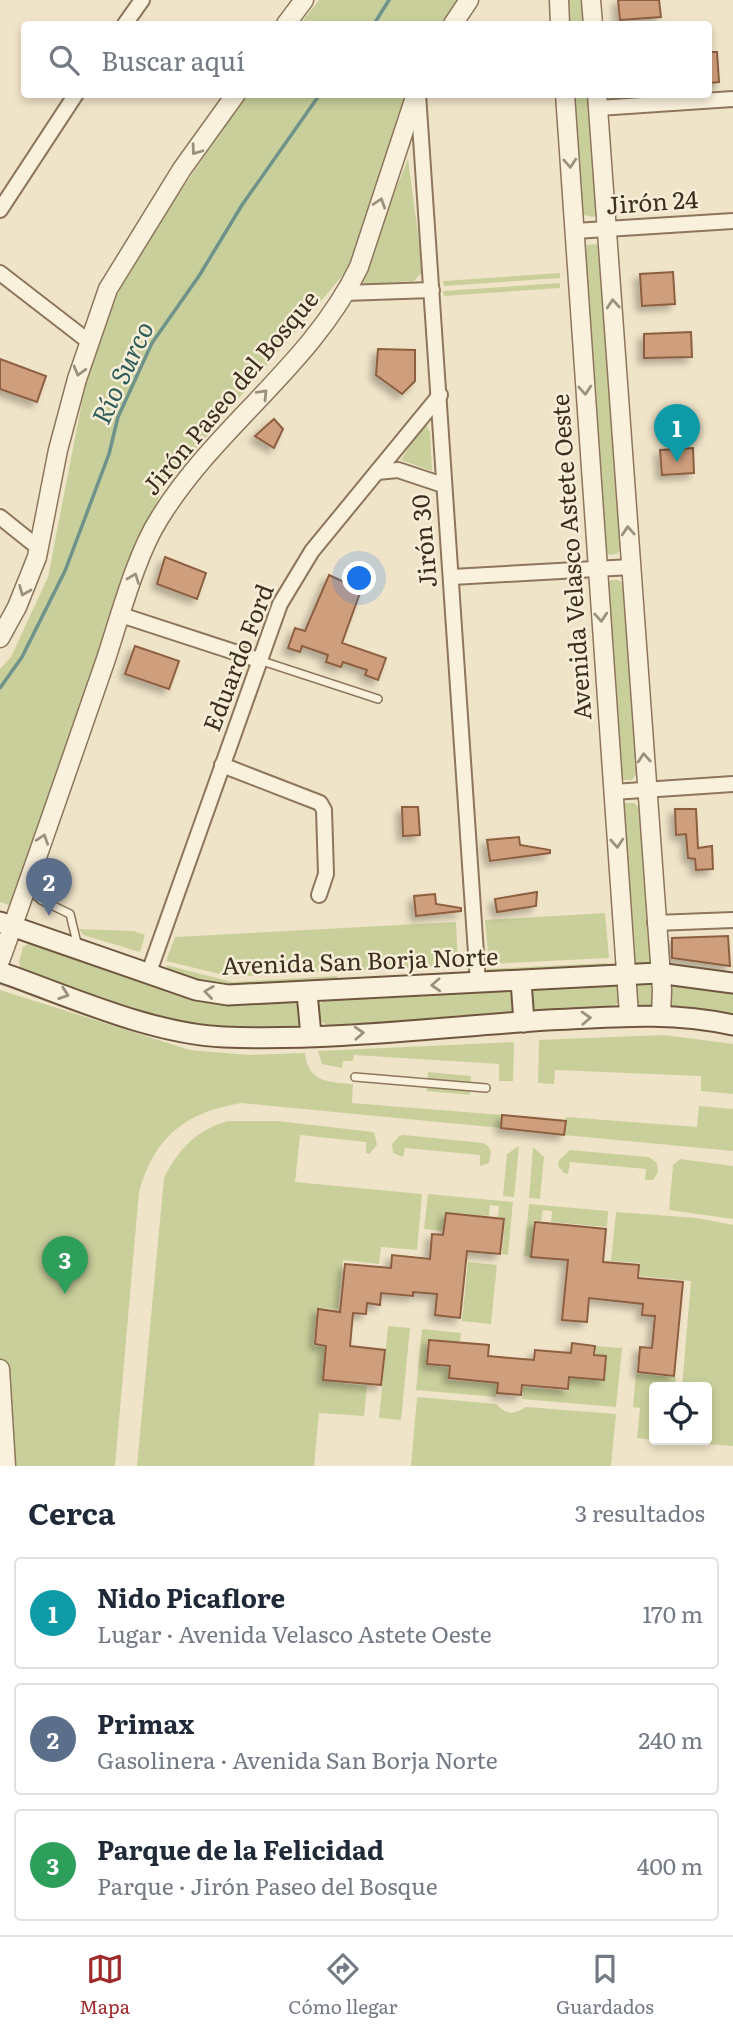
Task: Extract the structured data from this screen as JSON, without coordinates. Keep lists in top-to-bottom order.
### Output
{
  "streets": {
    "main road": ["Avenida San Borja Norte"],
    "street": [
      "Jirón 24",
      "Jirón Paseo del Bosque",
      "Jirón 30",
      "Avenida Velasco Astete Oeste",
      "Eduardo Ford"
    ]
  },
  "crossings": [
    ["Jirón 24", "Avenida Velasco Astete Oeste"],
    ["Jirón Paseo del Bosque", "Avenida San Borja Norte"],
    ["Jirón 30", "Eduardo Ford"],
    ["Jirón 30", "Avenida San Borja Norte"],
    ["Avenida Velasco Astete Oeste", "Avenida San Borja Norte"],
    ["Eduardo Ford", "Avenida San Borja Norte"]
  ],
  "water": ["Río Surco"],
  "page": {
    "search": "Buscar aquí",
    "pins": ["1", "2", "3"],
    "heading": ["Cerca", "3 resultados"],
    "list": [
      {
        "mark": "1",
        "name": "Nido Picaflore",
        "note": "Lugar · Avenida Velasco Astete Oeste",
        "value": "170 m"
      },
      {
        "mark": "2",
        "name": "Primax",
        "note": "Gasolinera · Avenida San Borja Norte",
        "value": "240 m"
      },
      {
        "mark": "3",
        "name": "Parque de la Felicidad",
        "note": "Parque · Jirón Paseo del Bosque",
        "value": "400 m"
      }
    ],
    "nav": ["Mapa", "Cómo llegar", "Guardados"]
  }
}
